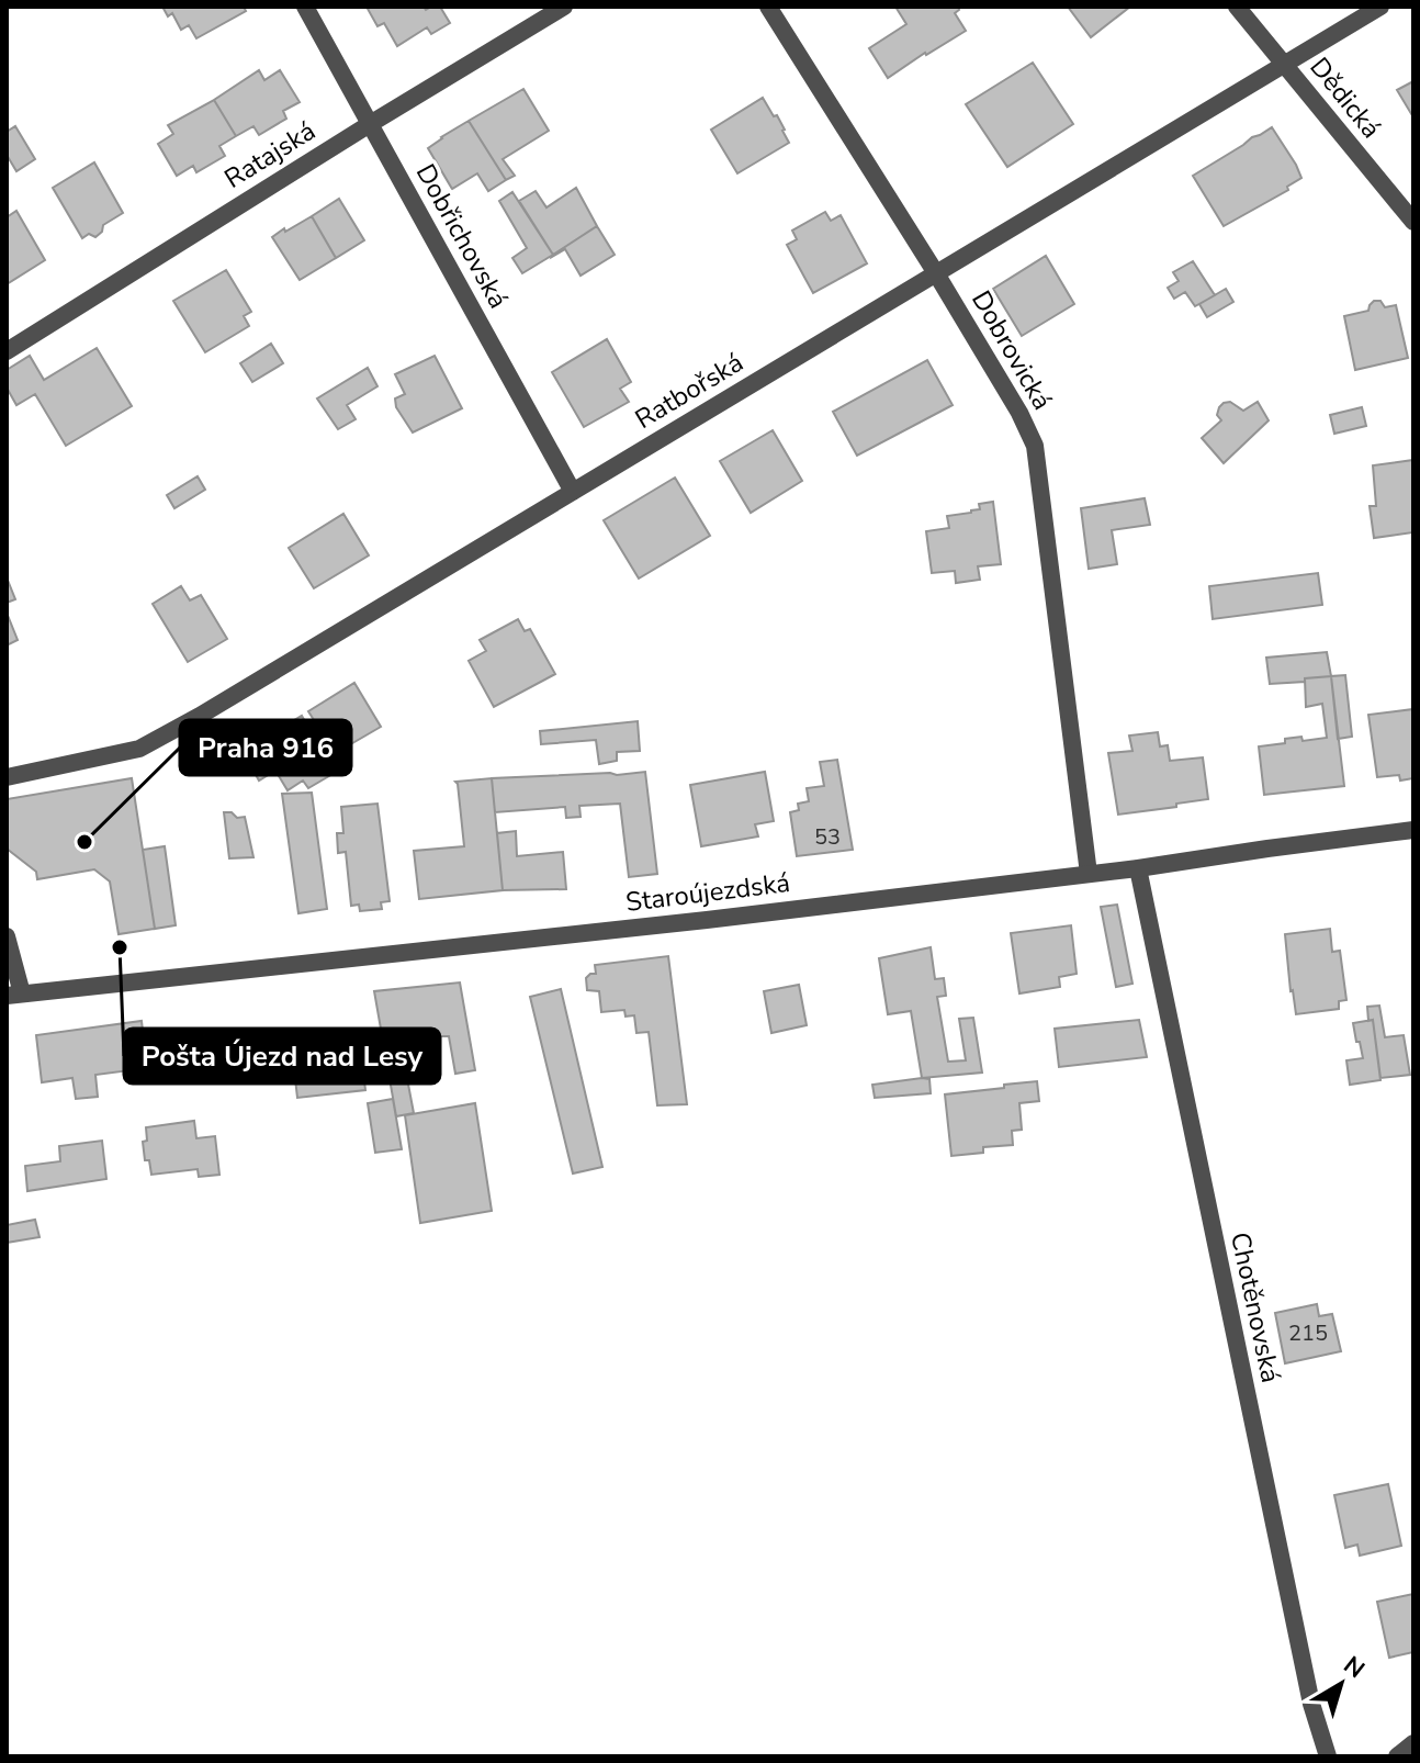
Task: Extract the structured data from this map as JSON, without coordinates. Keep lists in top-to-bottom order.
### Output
{
  "streets": {
    "street": [
      "Dědická",
      "Ratajská",
      "Dobřichovská",
      "Dobrovická",
      "Ratbořská",
      "Staroújezdská",
      "Chotěnovská"
    ]
  },
  "crossings": [
    ["Dědická", "Ratbořská"],
    ["Ratajská", "Dobřichovská"],
    ["Dobřichovská", "Ratbořská"],
    ["Dobrovická", "Ratbořská"],
    ["Dobrovická", "Staroújezdská"],
    ["Staroújezdská", "Chotěnovská"]
  ],
  "places": ["Praha 916", "Pošta Újezd nad Lesy"],
  "house_numbers": ["53", "215"],
  "north": "top right"
}
